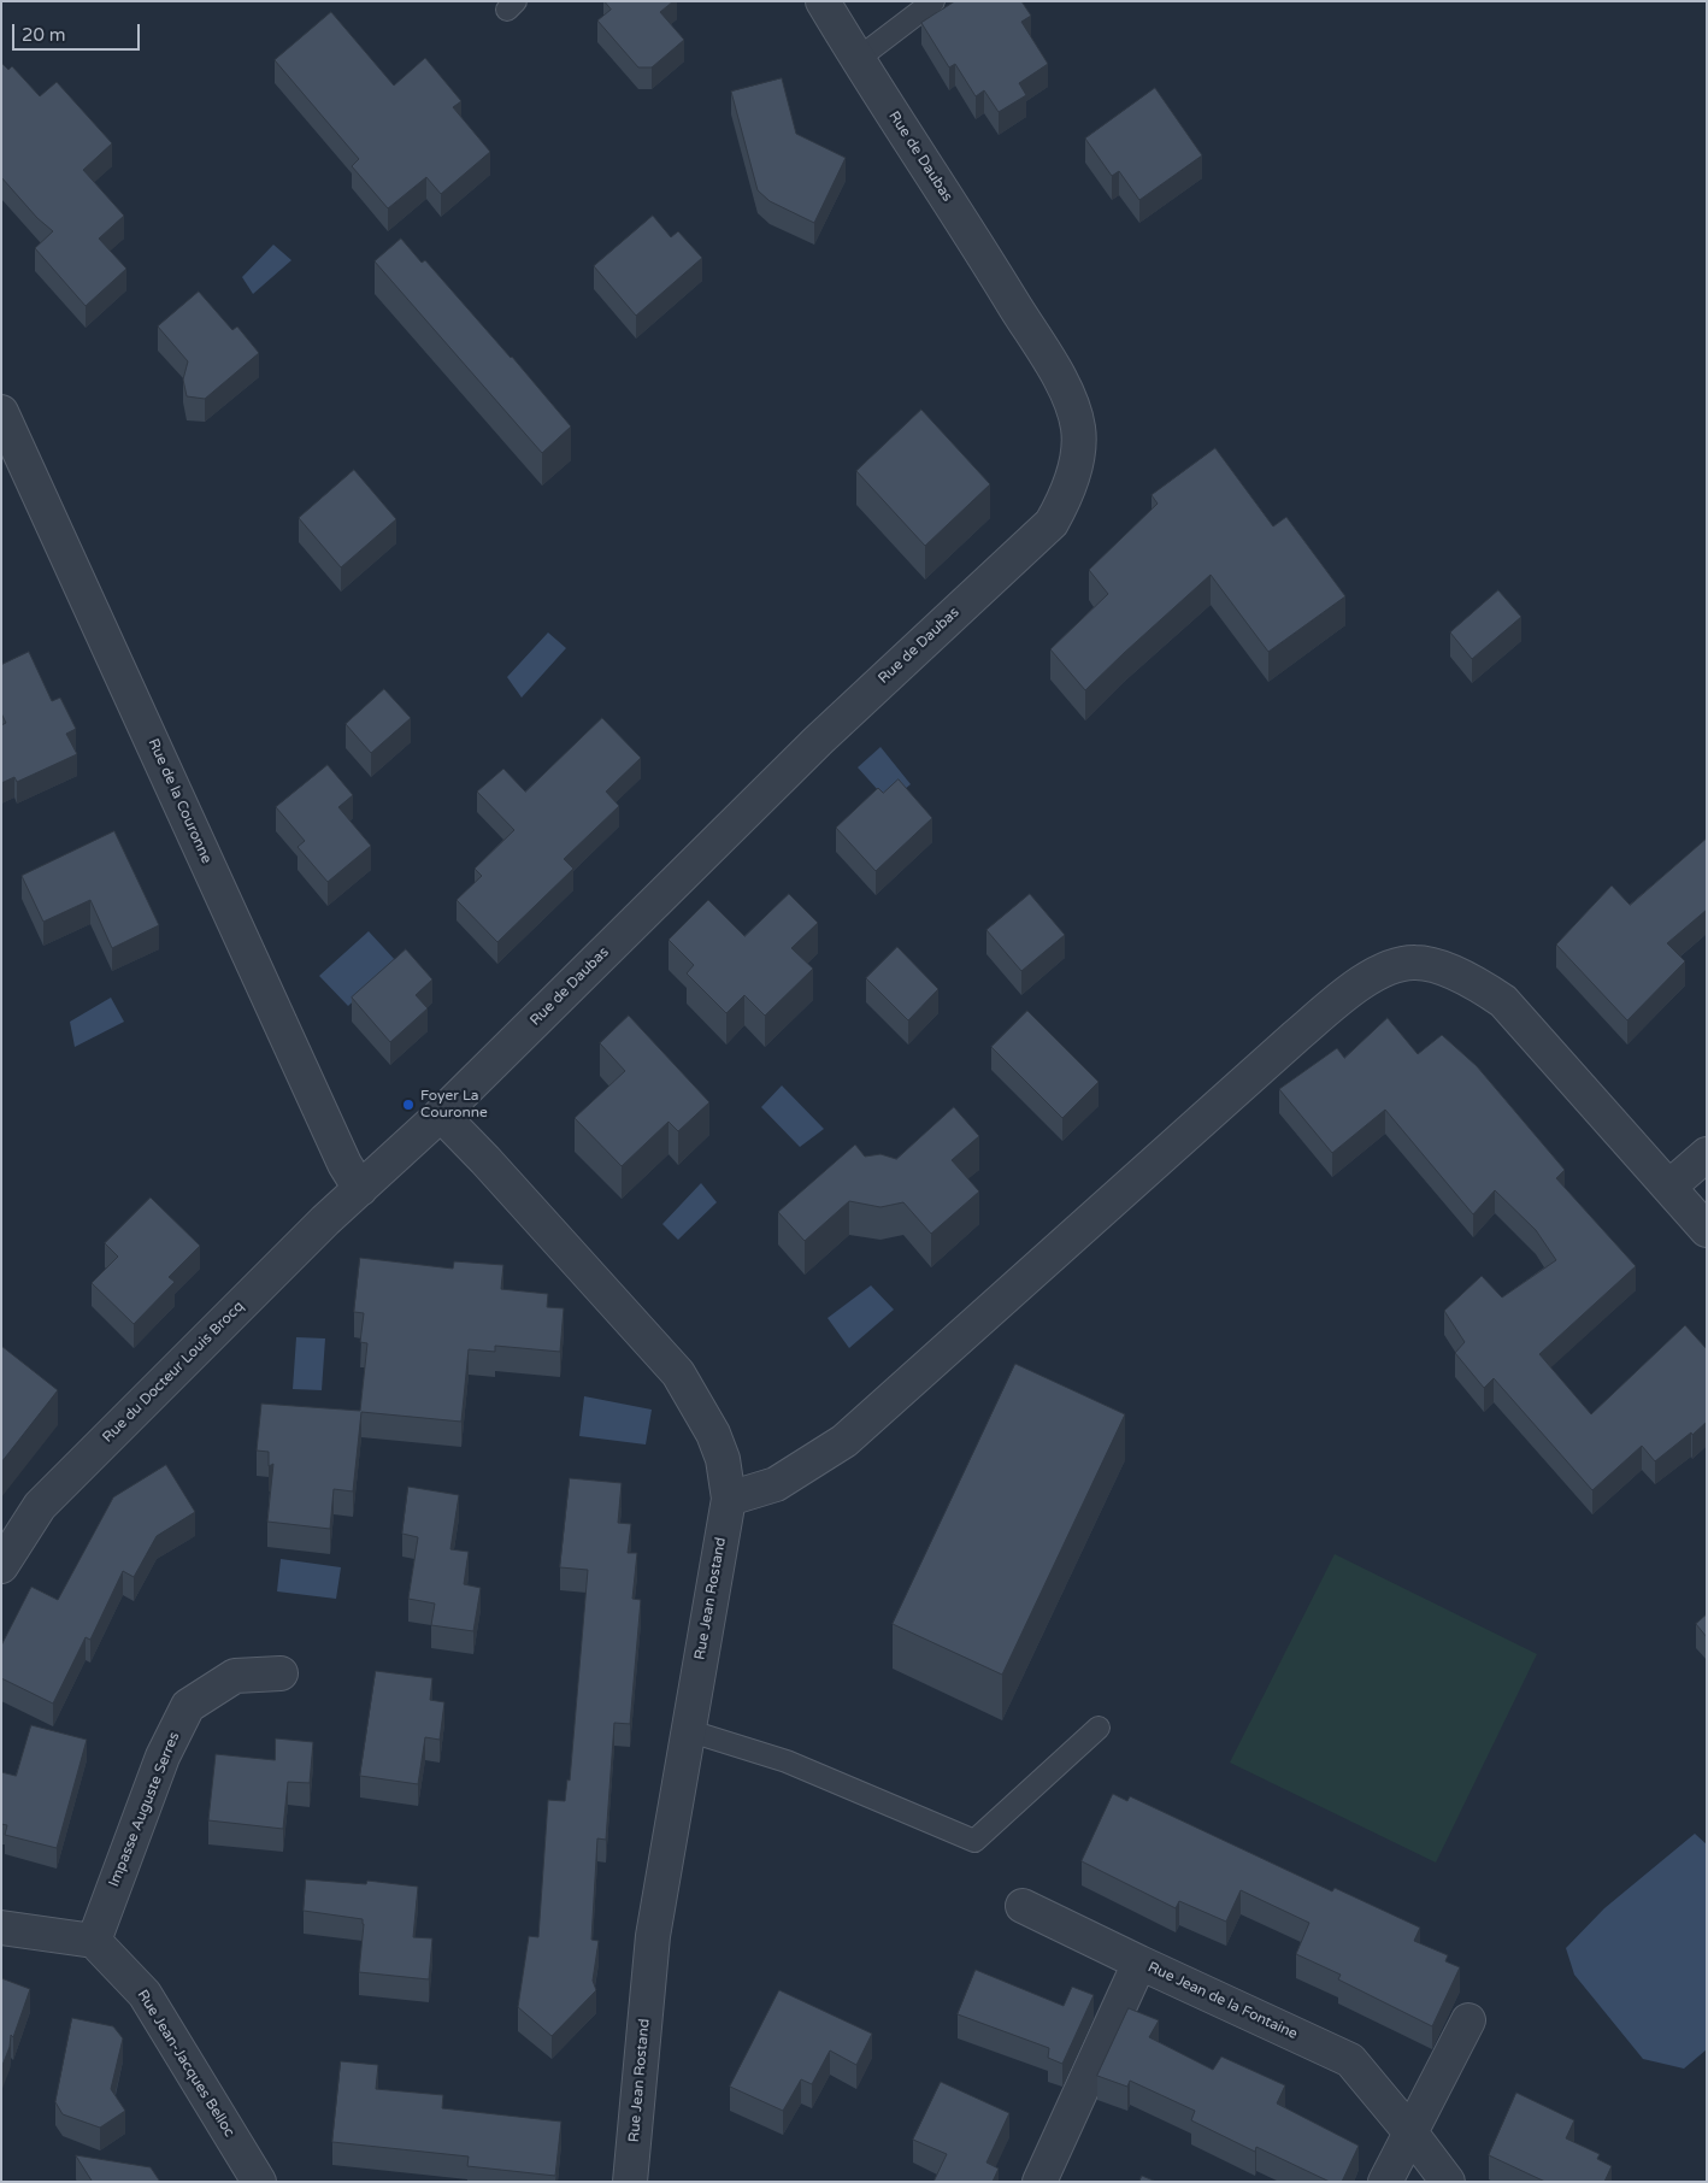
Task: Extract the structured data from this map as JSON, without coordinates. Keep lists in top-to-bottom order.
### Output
{
  "streets": {
    "street": [
      "Rue de Daubas",
      "Rue de la Couronne",
      "Rue du Docteur Louis Brocq",
      "Rue Jean Rostand",
      "Impasse Auguste Serres",
      "Rue Jean de la Fontaine",
      "Rue Jean-Jacques Belloc"
    ]
  },
  "crossings": [
    ["Rue de Daubas", "Rue de la Couronne"],
    ["Rue de Daubas", "Rue du Docteur Louis Brocq"],
    ["Rue de Daubas", "Rue Jean Rostand"],
    ["Rue de la Couronne", "Rue du Docteur Louis Brocq"],
    ["Impasse Auguste Serres", "Rue Jean-Jacques Belloc"]
  ],
  "places": ["Foyer La Couronne"],
  "scale_bar": "20 m"
}
